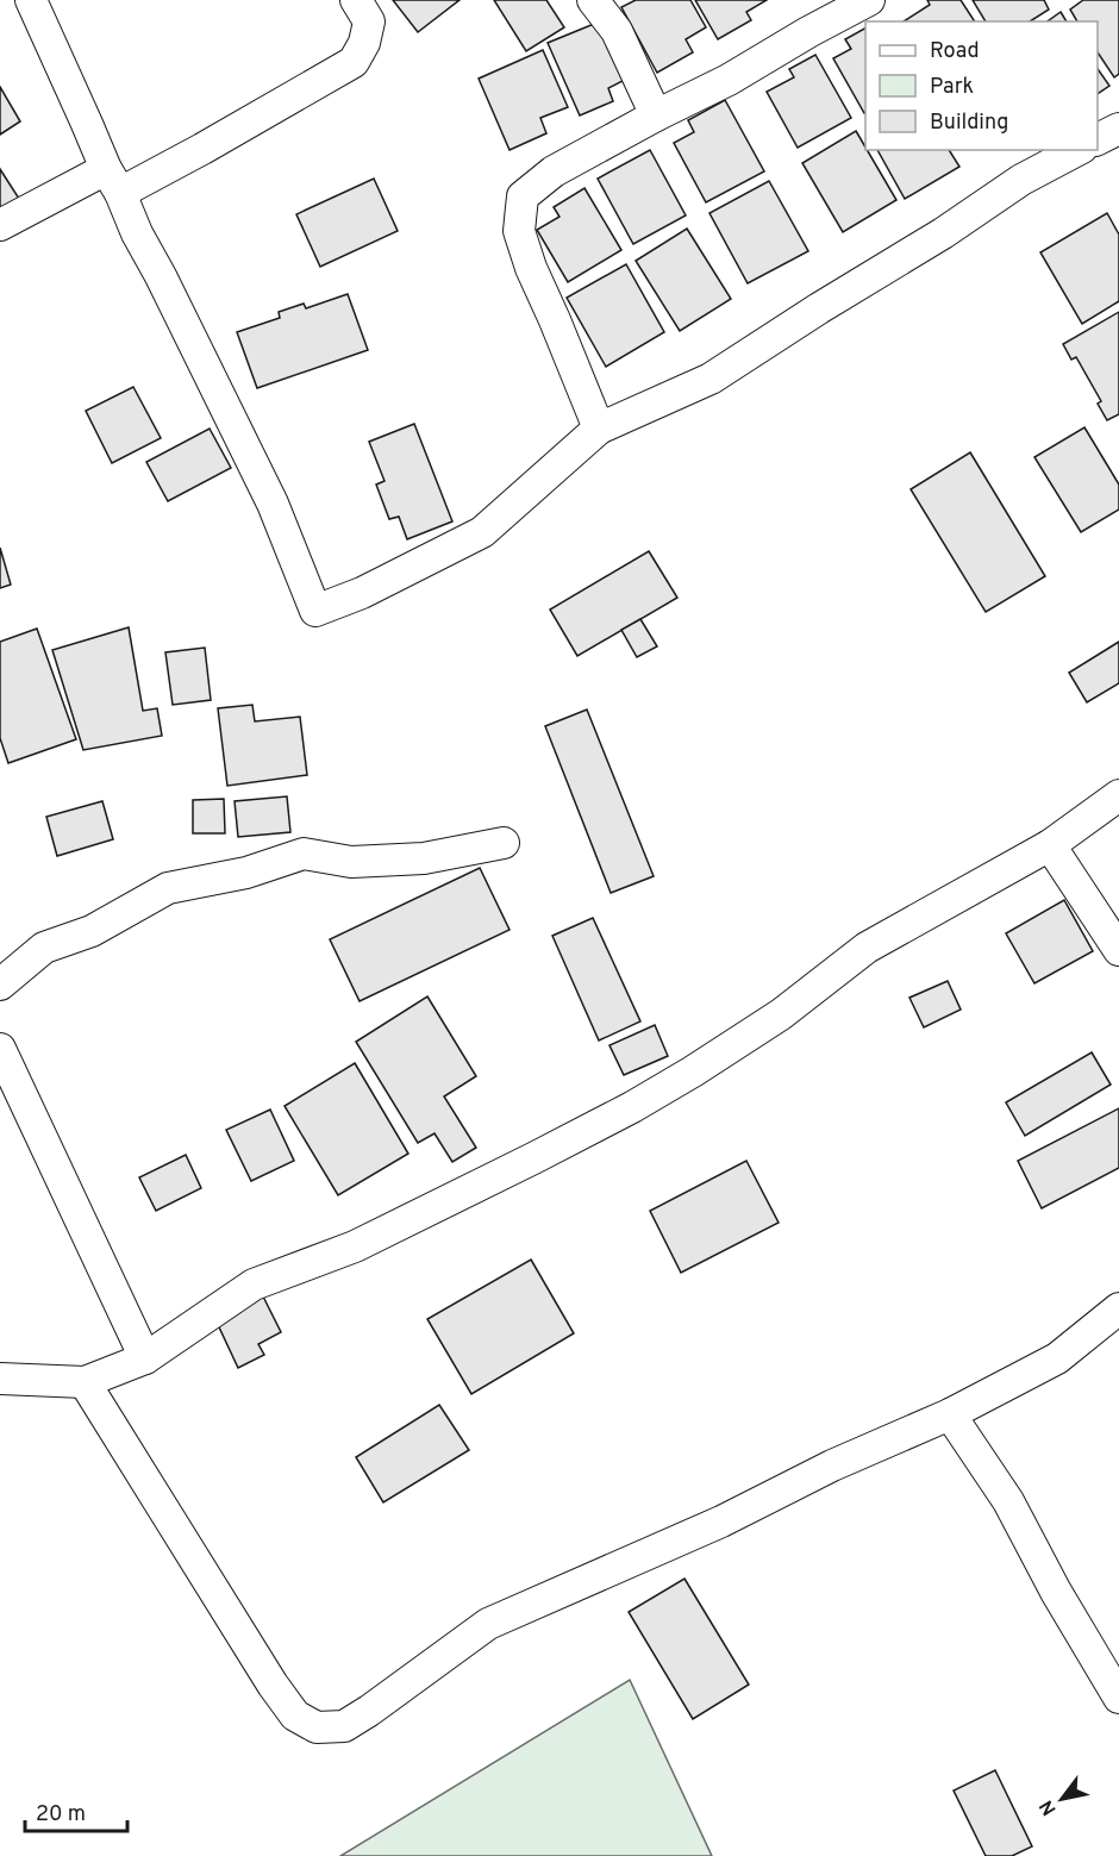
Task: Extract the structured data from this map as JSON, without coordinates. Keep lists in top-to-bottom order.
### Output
{
  "legend": ["Road", "Park", "Building"],
  "scale_bar": "20 m",
  "north": "bottom left"
}
